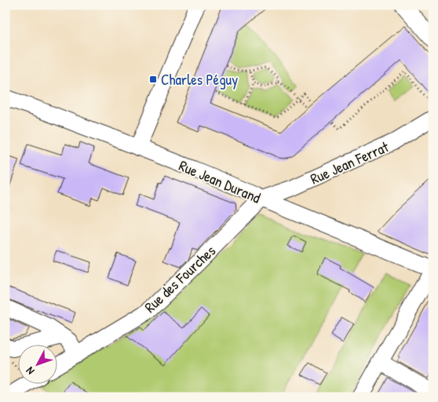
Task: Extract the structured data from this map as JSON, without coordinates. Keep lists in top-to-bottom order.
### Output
{
  "streets": {
    "street": ["Rue Jean Ferrat", "Rue Jean Durand", "Rue des Fourches"]
  },
  "crossings": [
    ["Rue Jean Ferrat", "Rue Jean Durand"],
    ["Rue Jean Ferrat", "Rue des Fourches"],
    ["Rue Jean Durand", "Rue des Fourches"]
  ],
  "places": {
    "transit": ["Charles Péguy"]
  },
  "north": "bottom left"
}
